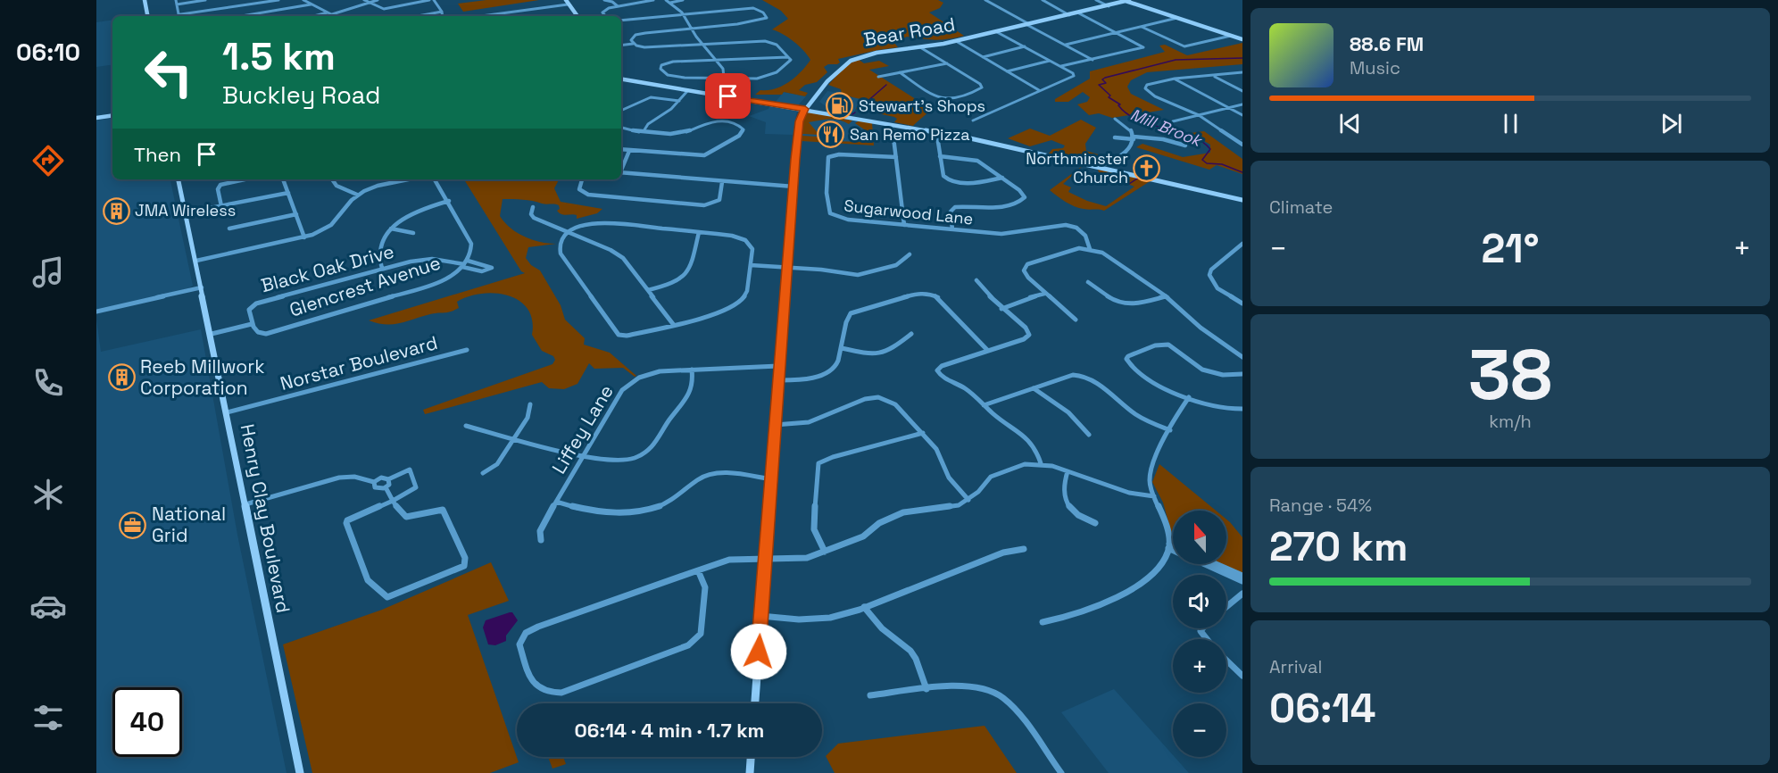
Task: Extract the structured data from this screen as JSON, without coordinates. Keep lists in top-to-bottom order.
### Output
{
  "streets": {
    "main road": ["Bear Road", "Henry Clay Boulevard"],
    "street": [
      "Sugarwood Lane",
      "Black Oak Drive",
      "Glencrest Avenue",
      "Norstar Boulevard",
      "Liffey Lane"
    ]
  },
  "crossings": [
    ["Bear Road", "Liffey Lane"],
    ["Black Oak Drive", "Glencrest Avenue"],
    ["Norstar Boulevard", "Henry Clay Boulevard"]
  ],
  "water": ["Mill Brook"],
  "places": {
    "fuel station": ["Stewart's Shops"],
    "restaurant": ["San Remo Pizza"],
    "church": ["Northminster Church"],
    "building": ["JMA Wireless", "Reeb Millwork Corporation"],
    "office": ["National Grid"]
  },
  "north": "top",
  "page": {
    "tabs": "06:10",
    "turn": ["1.5 km", "Buckley Road"],
    "song": ["88.6 FM", "Music"],
    "then": "Then",
    "tile": [
      "Climate",
      ["38", "km/h"],
      ["Range · 54%", "270 km"],
      ["Arrival", "06:14"]
    ],
    "heat": ["−", "21°", "+"],
    "map_buttons": ["+", "−"],
    "limit": "40",
    "trip": "06:14 · 4 min · 1.7 km"
  }
}
